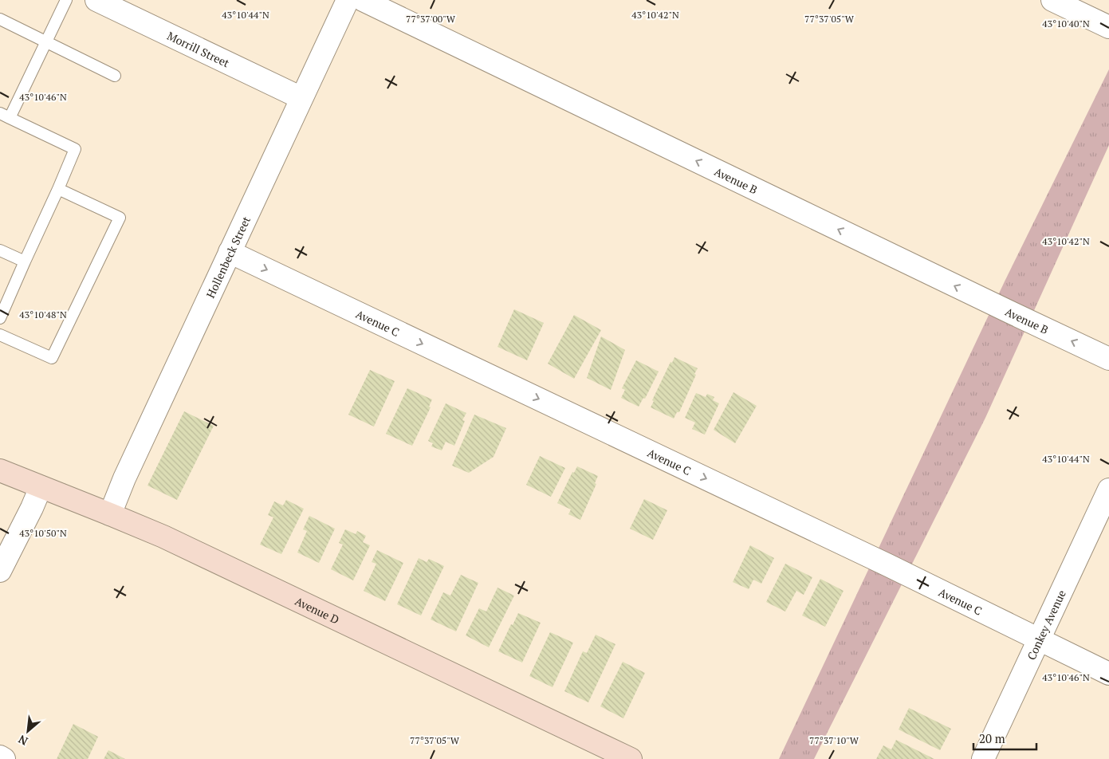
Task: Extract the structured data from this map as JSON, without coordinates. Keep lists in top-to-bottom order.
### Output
{
  "streets": {
    "street": [
      "Morrill Street",
      "Avenue B",
      "Hollenbeck Street",
      "Avenue C",
      "Avenue D",
      "Conkey Avenue"
    ]
  },
  "crossings": [
    ["Morrill Street", "Hollenbeck Street"],
    ["Hollenbeck Street", "Avenue C"],
    ["Hollenbeck Street", "Avenue D"],
    ["Avenue C", "Conkey Avenue"]
  ],
  "one_way": ["Avenue B", "Avenue C"],
  "scale_bar": "20 m",
  "north": "bottom left",
  "coordinates": [
    "43°10'44\"N",
    "43°10'42\"N",
    "77°37'00\"W",
    "77°37'05\"W",
    "43°10'40\"N",
    "43°10'46\"N",
    "43°10'48\"N",
    "43°10'50\"N",
    "77°37'10\"W"
  ]
}
